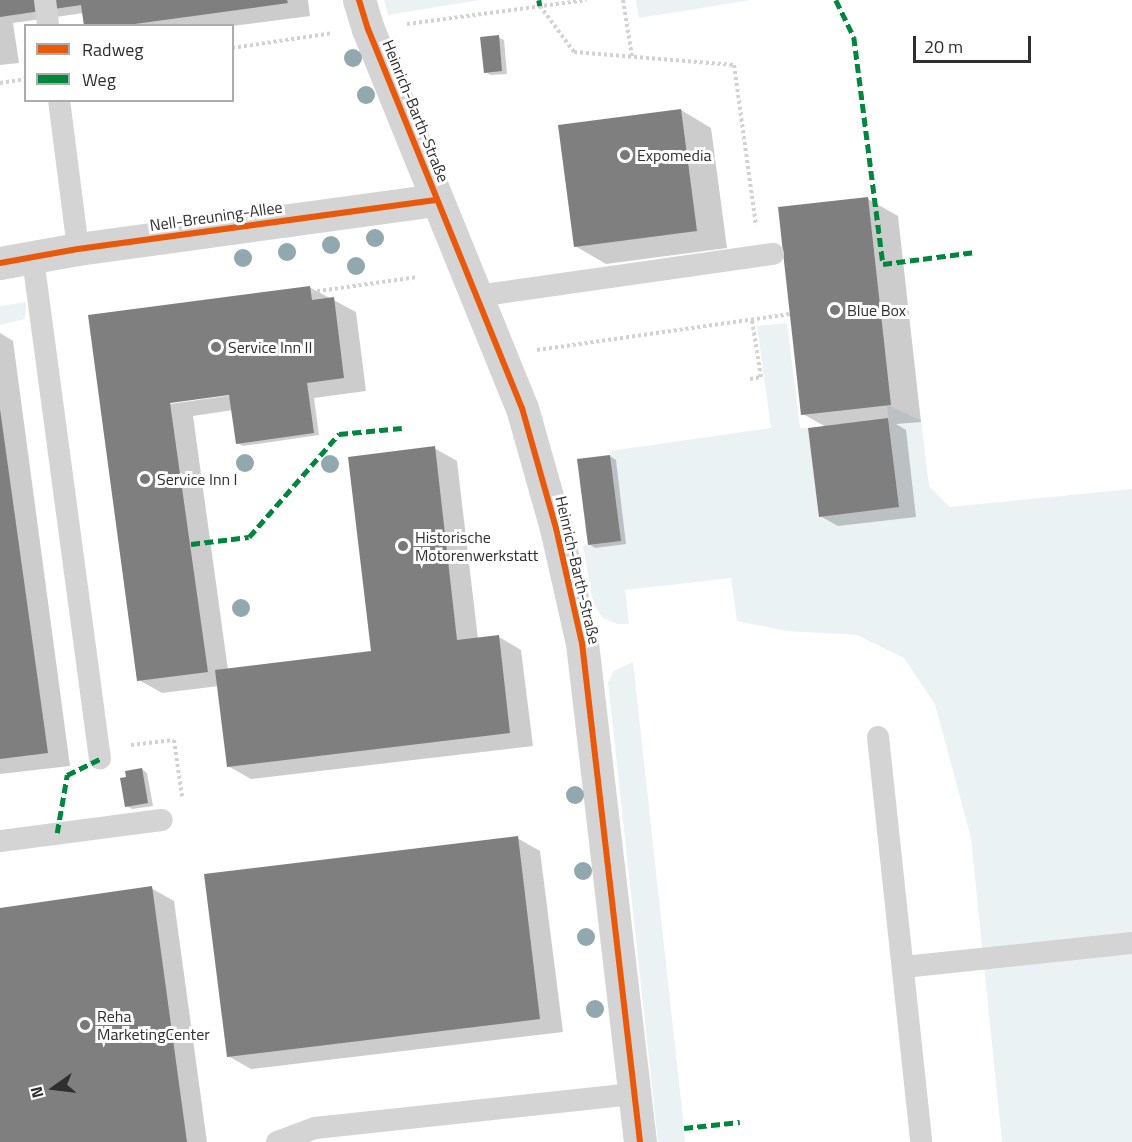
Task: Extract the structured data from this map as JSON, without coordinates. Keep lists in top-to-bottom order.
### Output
{
  "streets": {
    "street": ["Heinrich-Barth-Straße", "Nell-Breuning-Allee"]
  },
  "crossings": [
    ["Heinrich-Barth-Straße", "Nell-Breuning-Allee"]
  ],
  "places": [
    "Expomedia",
    "Blue Box",
    "Service Inn II",
    "Service Inn I",
    "Historische Motorenwerkstatt",
    "Reha MarketingCenter"
  ],
  "legend": ["Radweg", "Weg"],
  "scale_bar": "20 m",
  "north": "left"
}
